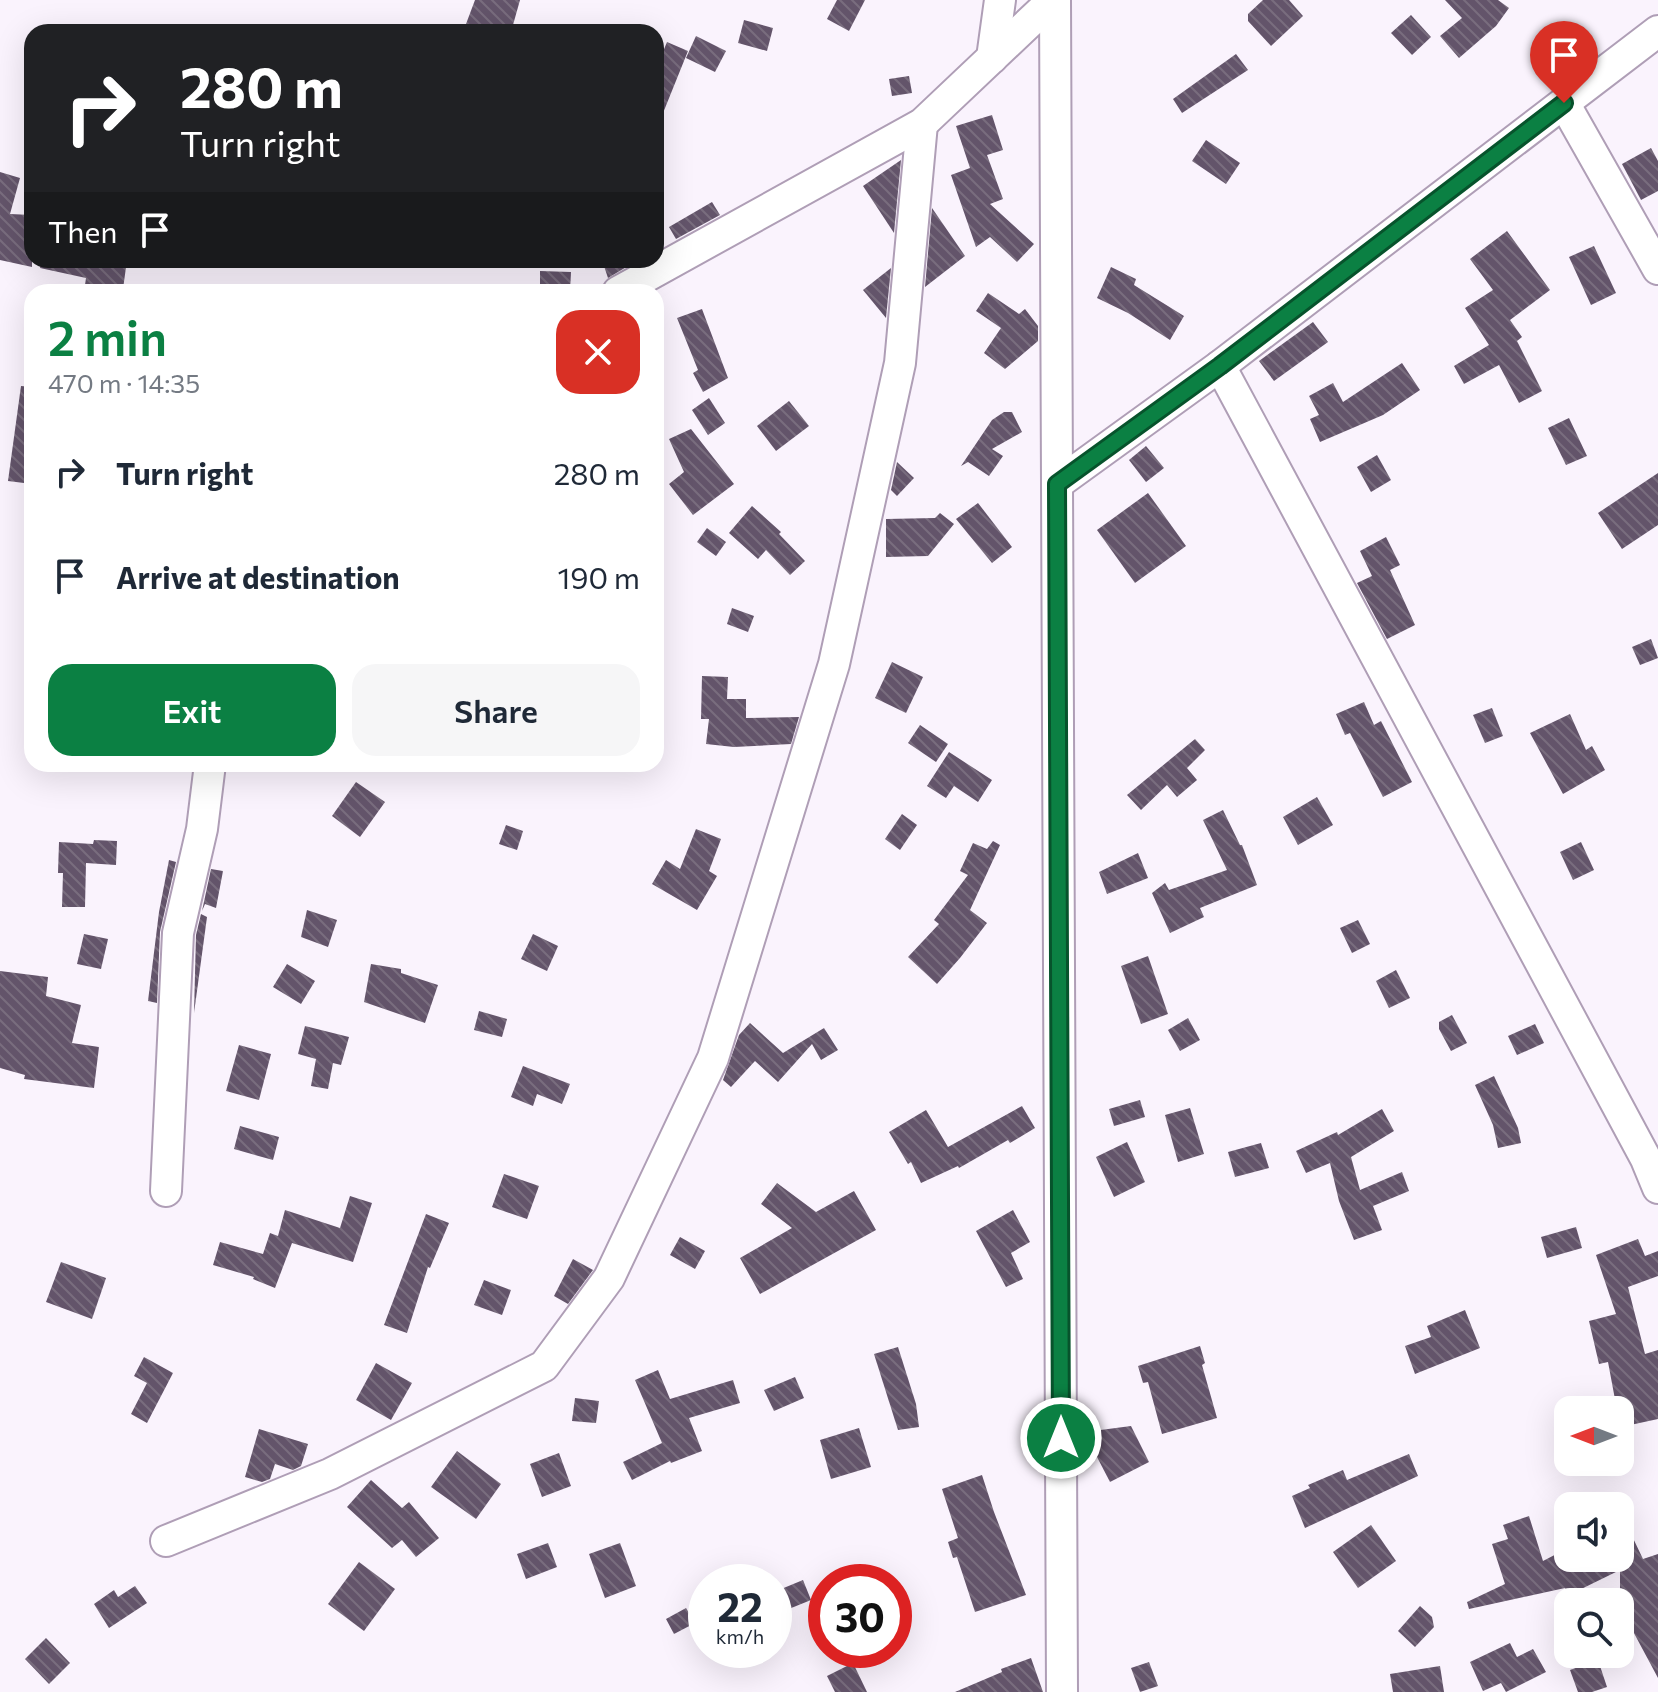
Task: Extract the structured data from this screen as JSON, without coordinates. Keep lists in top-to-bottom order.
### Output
{
  "north": "left",
  "page": {
    "turn": ["280 m", "Turn right"],
    "then": "Then",
    "heading": ["2 min", "470 m · 14:35"],
    "list": [
      {
        "name": "Turn right",
        "value": "280 m"
      },
      {
        "name": "Arrive at destination",
        "value": "190 m"
      }
    ],
    "buttons": ["Exit", "Share"],
    "speed": "22 km/h",
    "limit": "30"
  }
}
